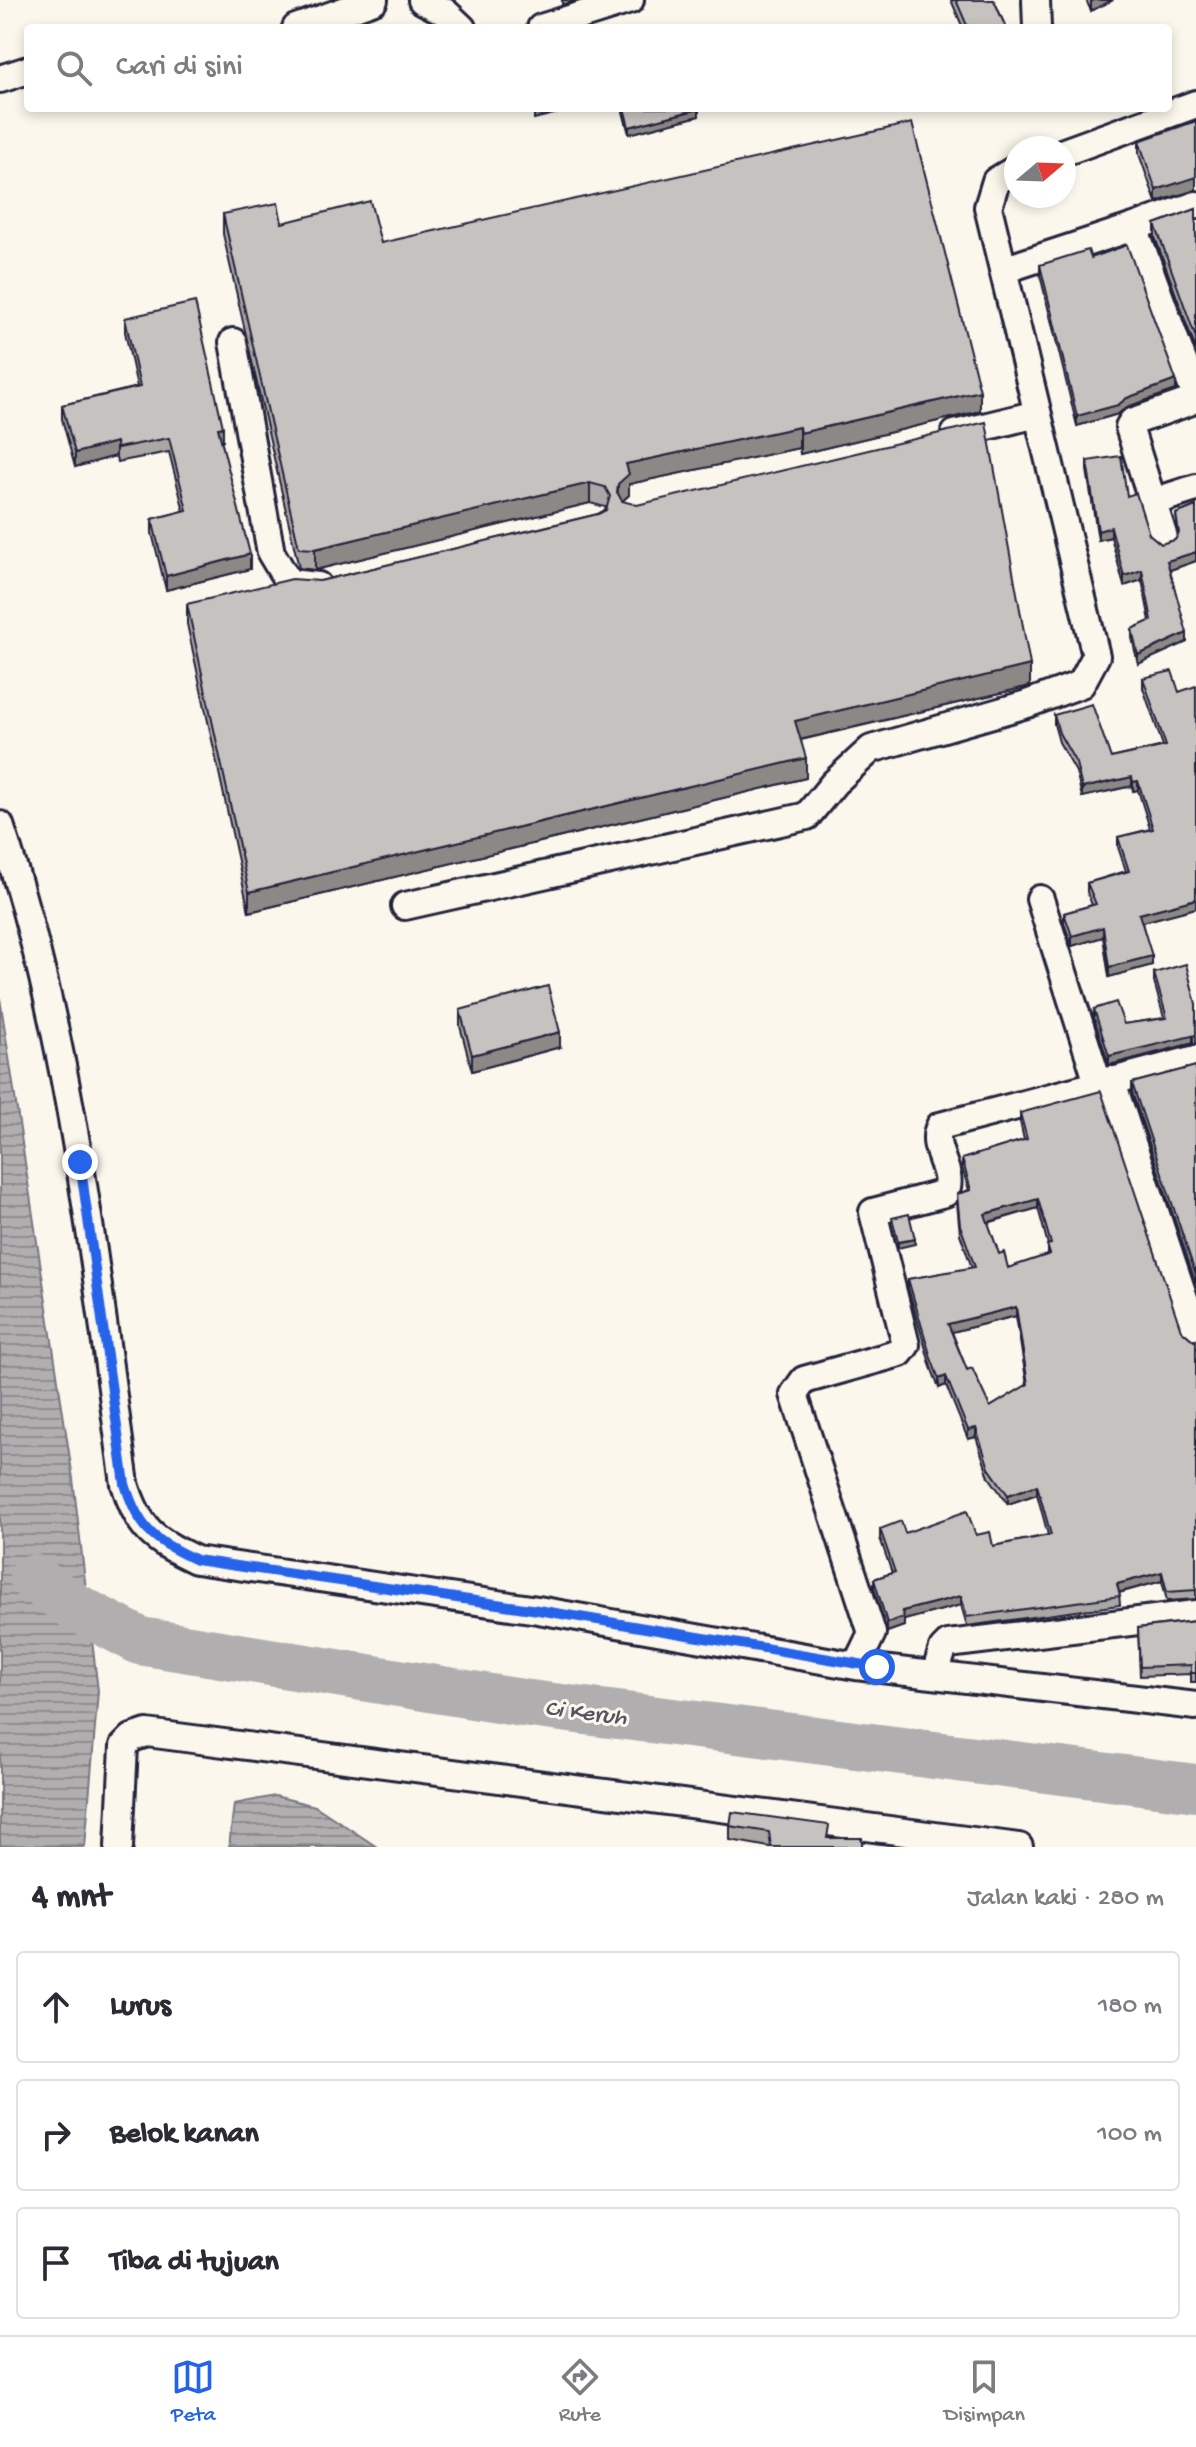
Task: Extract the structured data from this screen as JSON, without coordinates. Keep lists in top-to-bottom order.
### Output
{
  "water": ["Ci Keruh"],
  "north": "right",
  "page": {
    "search": "Cari di sini",
    "heading": ["4 mnt", "Jalan kaki · 280 m"],
    "list": [
      ["Lurus", "180 m"],
      ["Belok kanan", "100 m"],
      "Tiba di tujuan"
    ],
    "nav": ["Peta", "Rute", "Disimpan"]
  }
}
